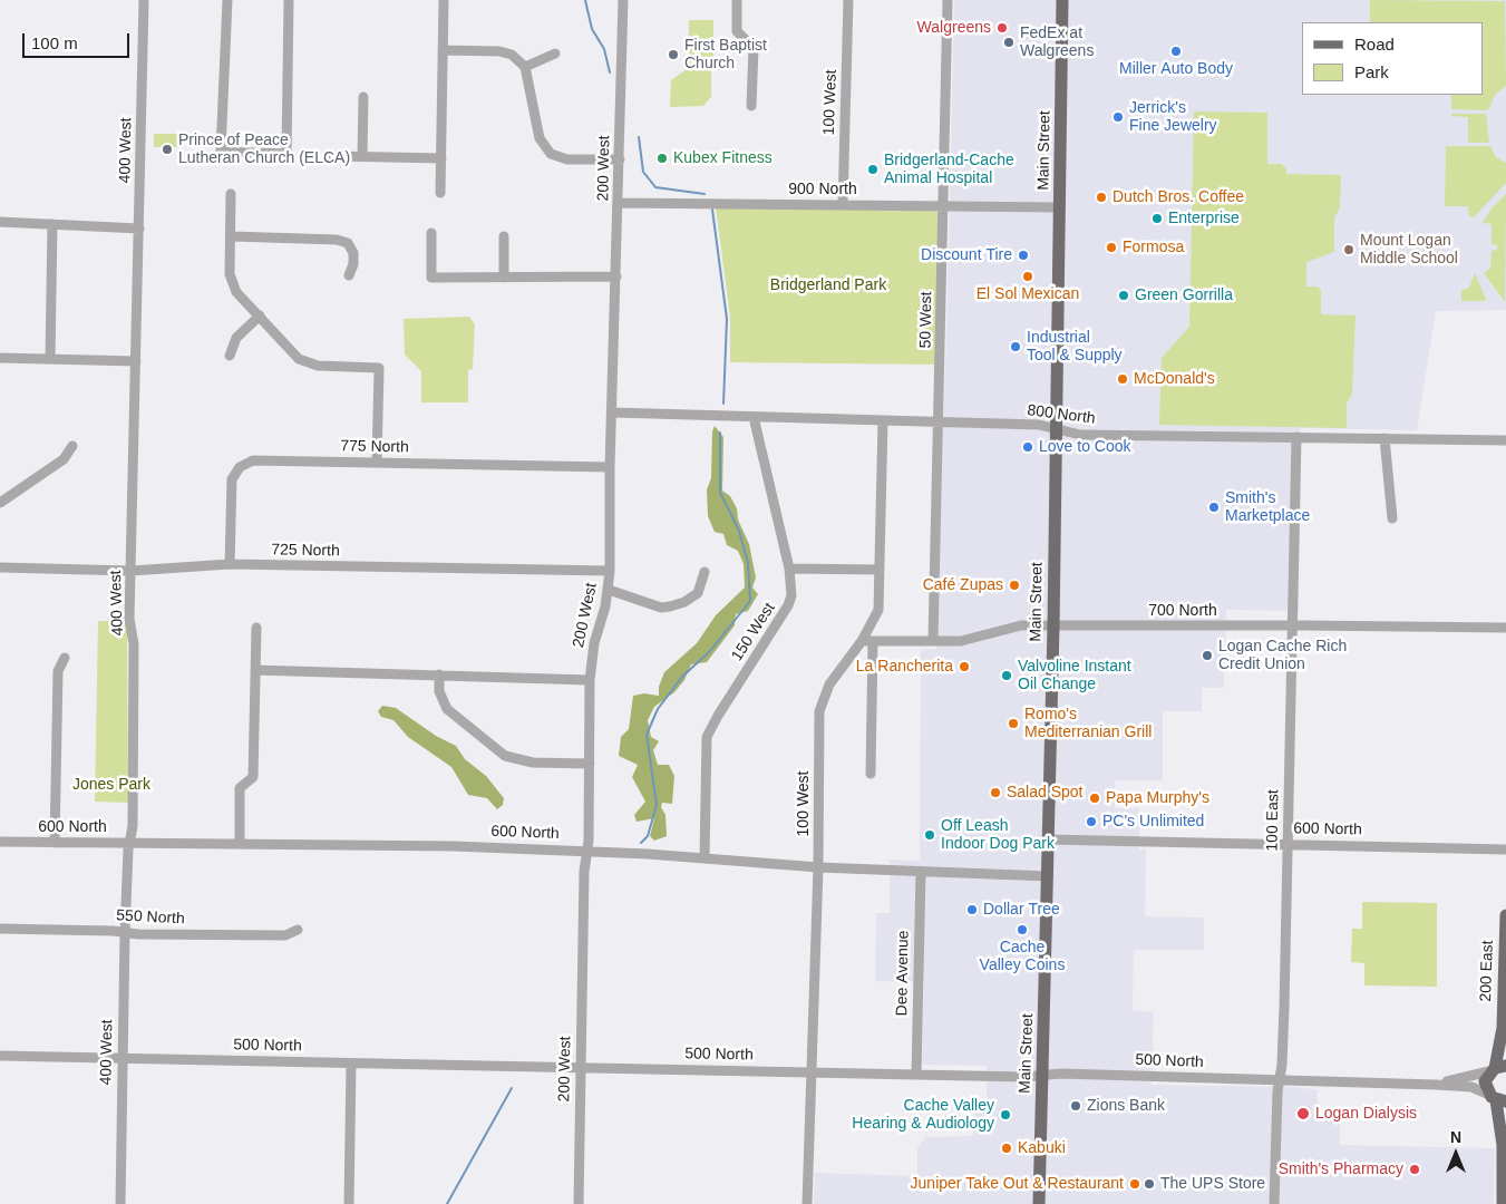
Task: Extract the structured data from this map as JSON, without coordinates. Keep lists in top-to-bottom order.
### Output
{
  "streets": {
    "main road": ["Main Street", "200 East"],
    "street": [
      "100 West",
      "400 West",
      "200 West",
      "900 North",
      "50 West",
      "800 North",
      "775 North",
      "725 North",
      "700 North",
      "150 West",
      "100 East",
      "600 North",
      "550 North",
      "Dee Avenue",
      "500 North"
    ]
  },
  "crossings": [
    ["100 West", "900 North"],
    ["100 West", "800 North"],
    ["100 West", "700 North"],
    ["100 West", "600 North"],
    ["100 West", "500 North"],
    ["400 West", "725 North"],
    ["400 West", "600 North"],
    ["400 West", "550 North"],
    ["400 West", "500 North"],
    ["Main Street", "900 North"],
    ["Main Street", "800 North"],
    ["Main Street", "700 North"],
    ["Main Street", "600 North"],
    ["Main Street", "500 North"],
    ["200 West", "900 North"],
    ["200 West", "800 North"],
    ["200 West", "775 North"],
    ["200 West", "725 North"],
    ["200 West", "600 North"],
    ["200 West", "500 North"],
    ["900 North", "50 West"],
    ["50 West", "800 North"],
    ["50 West", "700 North"],
    ["800 North", "150 West"],
    ["800 North", "100 East"],
    ["775 North", "725 North"],
    ["700 North", "100 East"],
    ["150 West", "600 North"],
    ["100 East", "600 North"],
    ["100 East", "500 North"],
    ["600 North", "Dee Avenue"],
    ["200 East", "500 North"],
    ["Dee Avenue", "500 North"]
  ],
  "parks": ["Bridgerland Park", "Jones Park"],
  "places": [
    "Walgreens",
    "FedEx at Walgreens",
    "Miller Auto Body",
    "First Baptist Church",
    "Jerrick's Fine Jewelry",
    "Prince of Peace Lutheran Church (ELCA)",
    "Kubex Fitness",
    "Bridgerland-Cache Animal Hospital",
    "Dutch Bros. Coffee",
    "Enterprise",
    "Formosa",
    "Mount Logan Middle School",
    "Discount Tire",
    "El Sol Mexican",
    "Green Gorrilla",
    "Industrial Tool & Supply",
    "McDonald's",
    "Love to Cook",
    "Smith's Marketplace",
    "Café Zupas",
    "Logan Cache Rich Credit Union",
    "La Rancherita",
    "Valvoline Instant Oil Change",
    "Romo's Mediterranian Grill",
    "Salad Spot",
    "Papa Murphy's",
    "PC's Unlimited",
    "Off Leash Indoor Dog Park",
    "Dollar Tree",
    "Cache Valley Coins",
    "Zions Bank",
    "Logan Dialysis",
    "Cache Valley Hearing & Audiology",
    "Kabuki",
    "Smith's Pharmacy",
    "Juniper Take Out & Restaurant",
    "The UPS Store"
  ],
  "legend": ["Road", "Park"],
  "scale_bar": "100 m",
  "north": "top"
}
